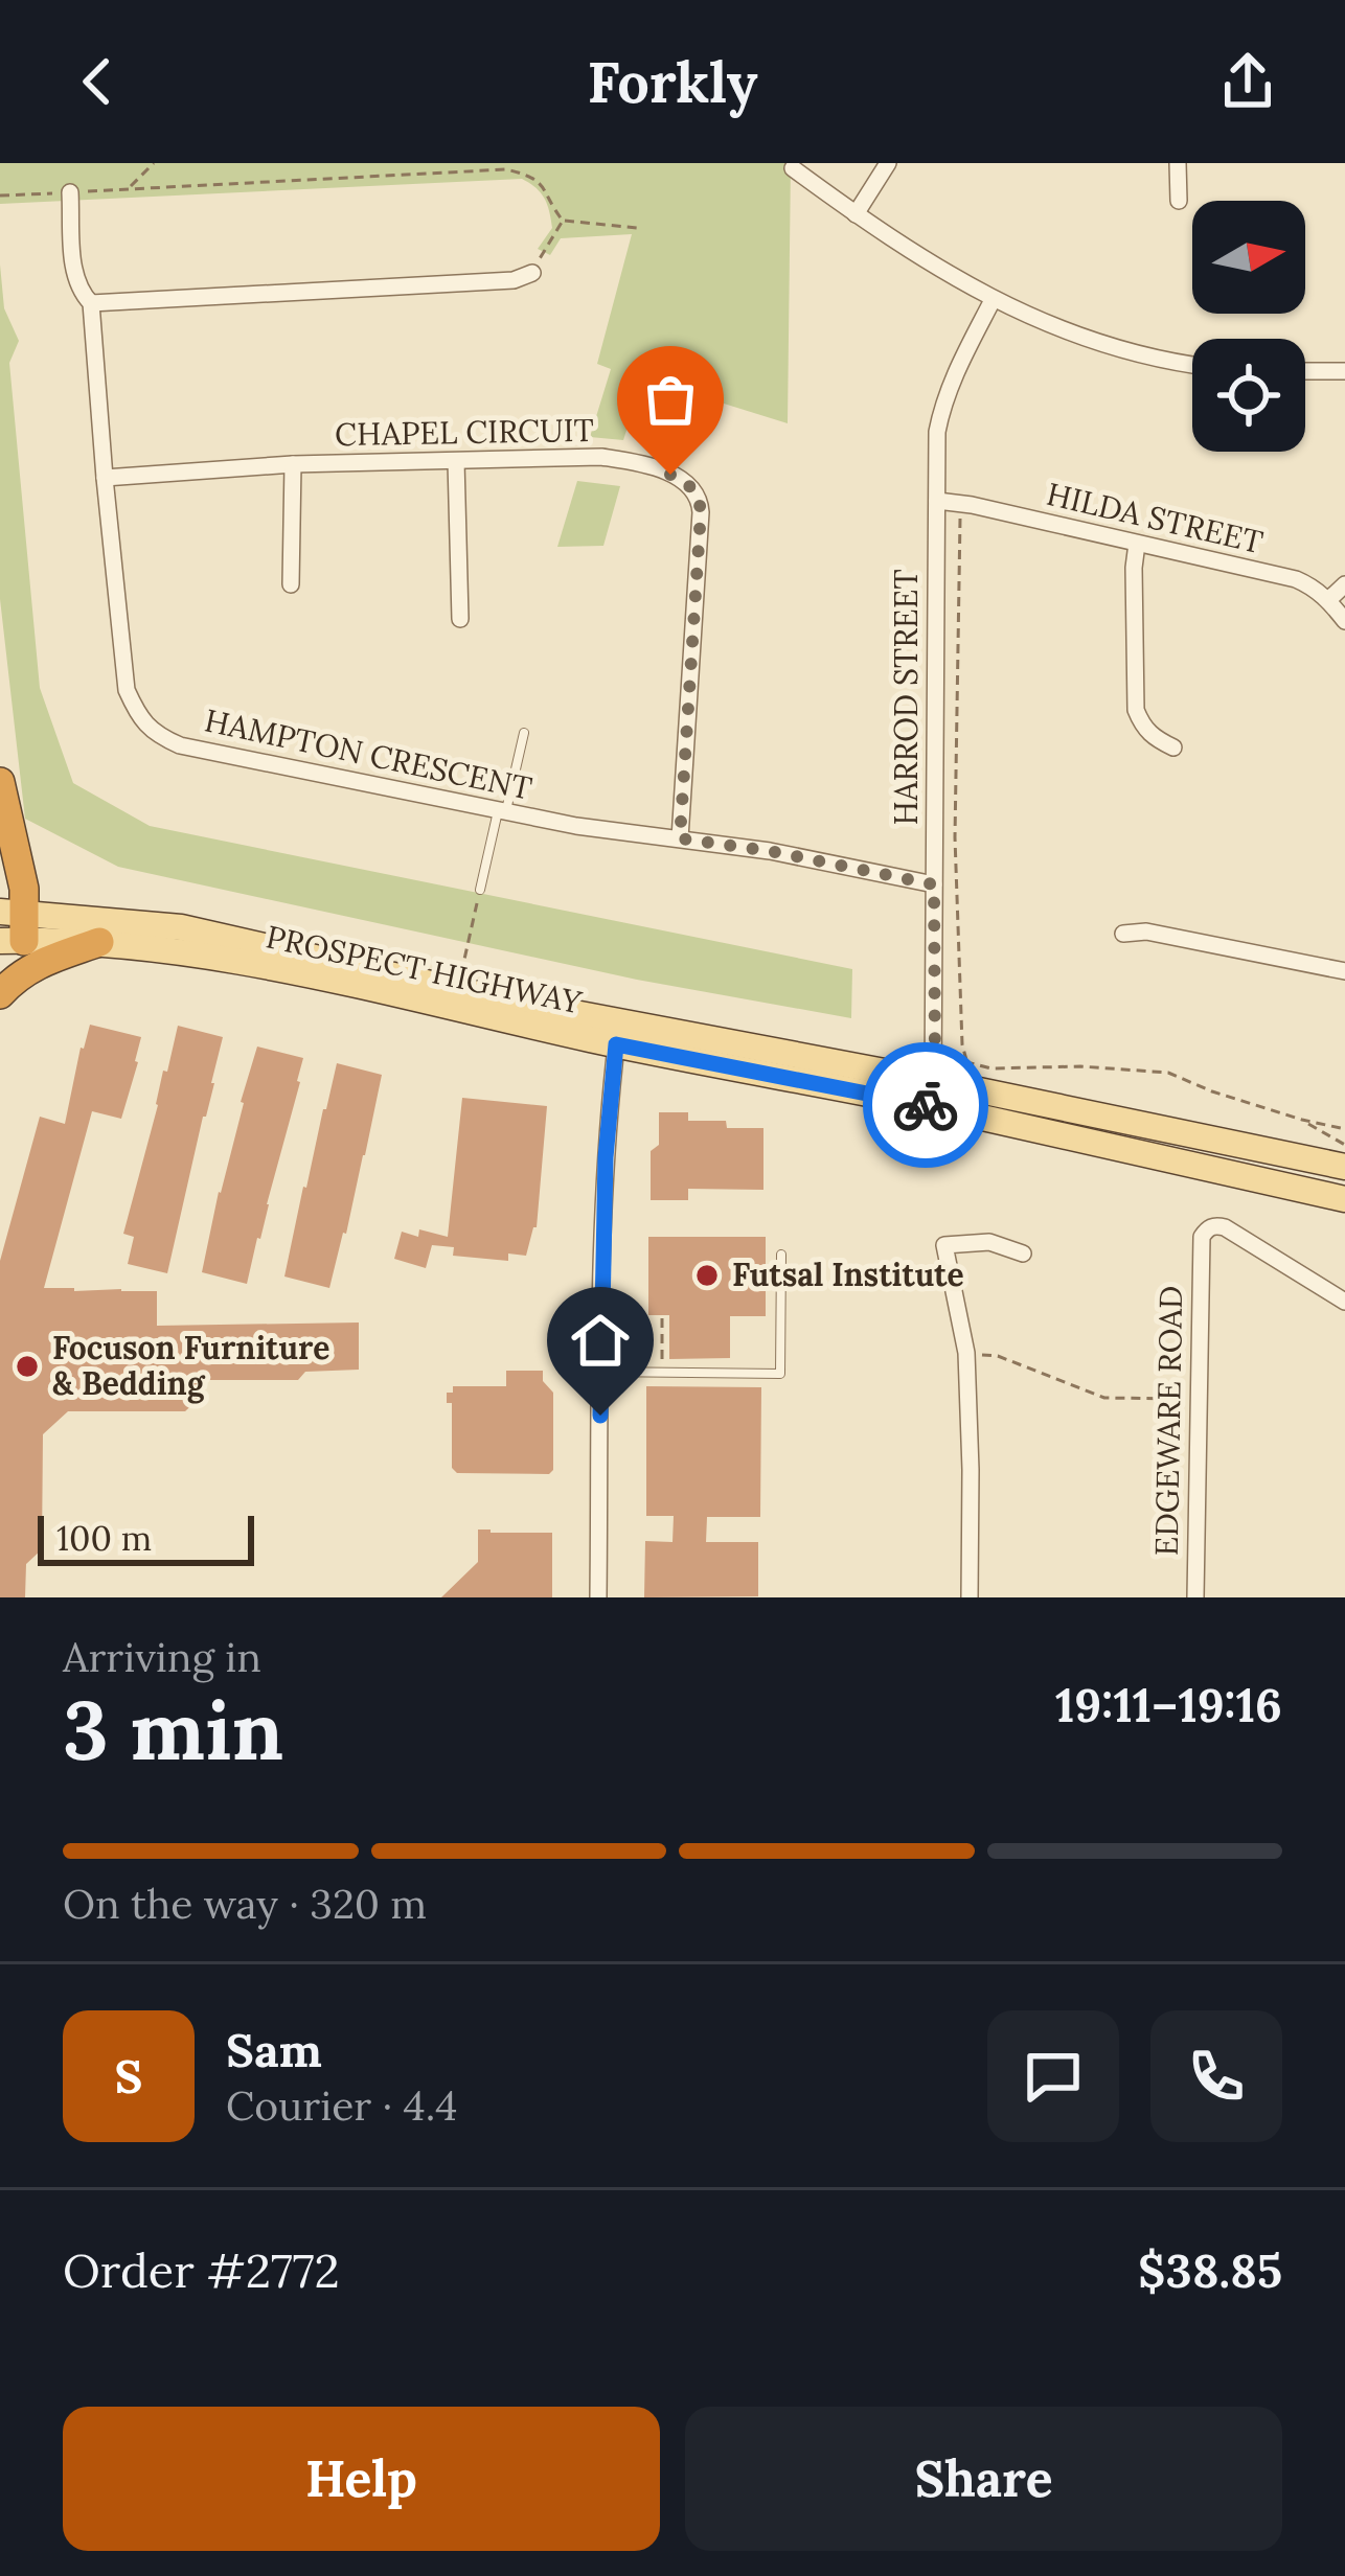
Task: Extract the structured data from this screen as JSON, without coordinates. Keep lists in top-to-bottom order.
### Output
{
  "streets": {
    "main road": ["PROSPECT HIGHWAY"],
    "street": [
      "CHAPEL CIRCUIT",
      "HILDA STREET",
      "HARROD STREET",
      "HAMPTON CRESCENT",
      "EDGEWARE ROAD"
    ]
  },
  "crossings": [
    ["CHAPEL CIRCUIT", "HAMPTON CRESCENT"],
    ["HILDA STREET", "HARROD STREET"],
    ["HARROD STREET", "HAMPTON CRESCENT"],
    ["HARROD STREET", "PROSPECT HIGHWAY"]
  ],
  "places": ["Futsal Institute", "Focuson Furniture & Bedding"],
  "scale_bar": "100 m",
  "north": "right",
  "page": {
    "header": "Forkly",
    "scale": "100 m",
    "heading": ["3 min", "Arriving in", "19:11–19:16"],
    "panel": [
      "Sam",
      "Courier · 4.4",
      "Order #2772",
      "$38.85"
    ],
    "bar": "On the way · 320 m",
    "round": "S",
    "buttons": ["Help", "Share"]
  }
}
